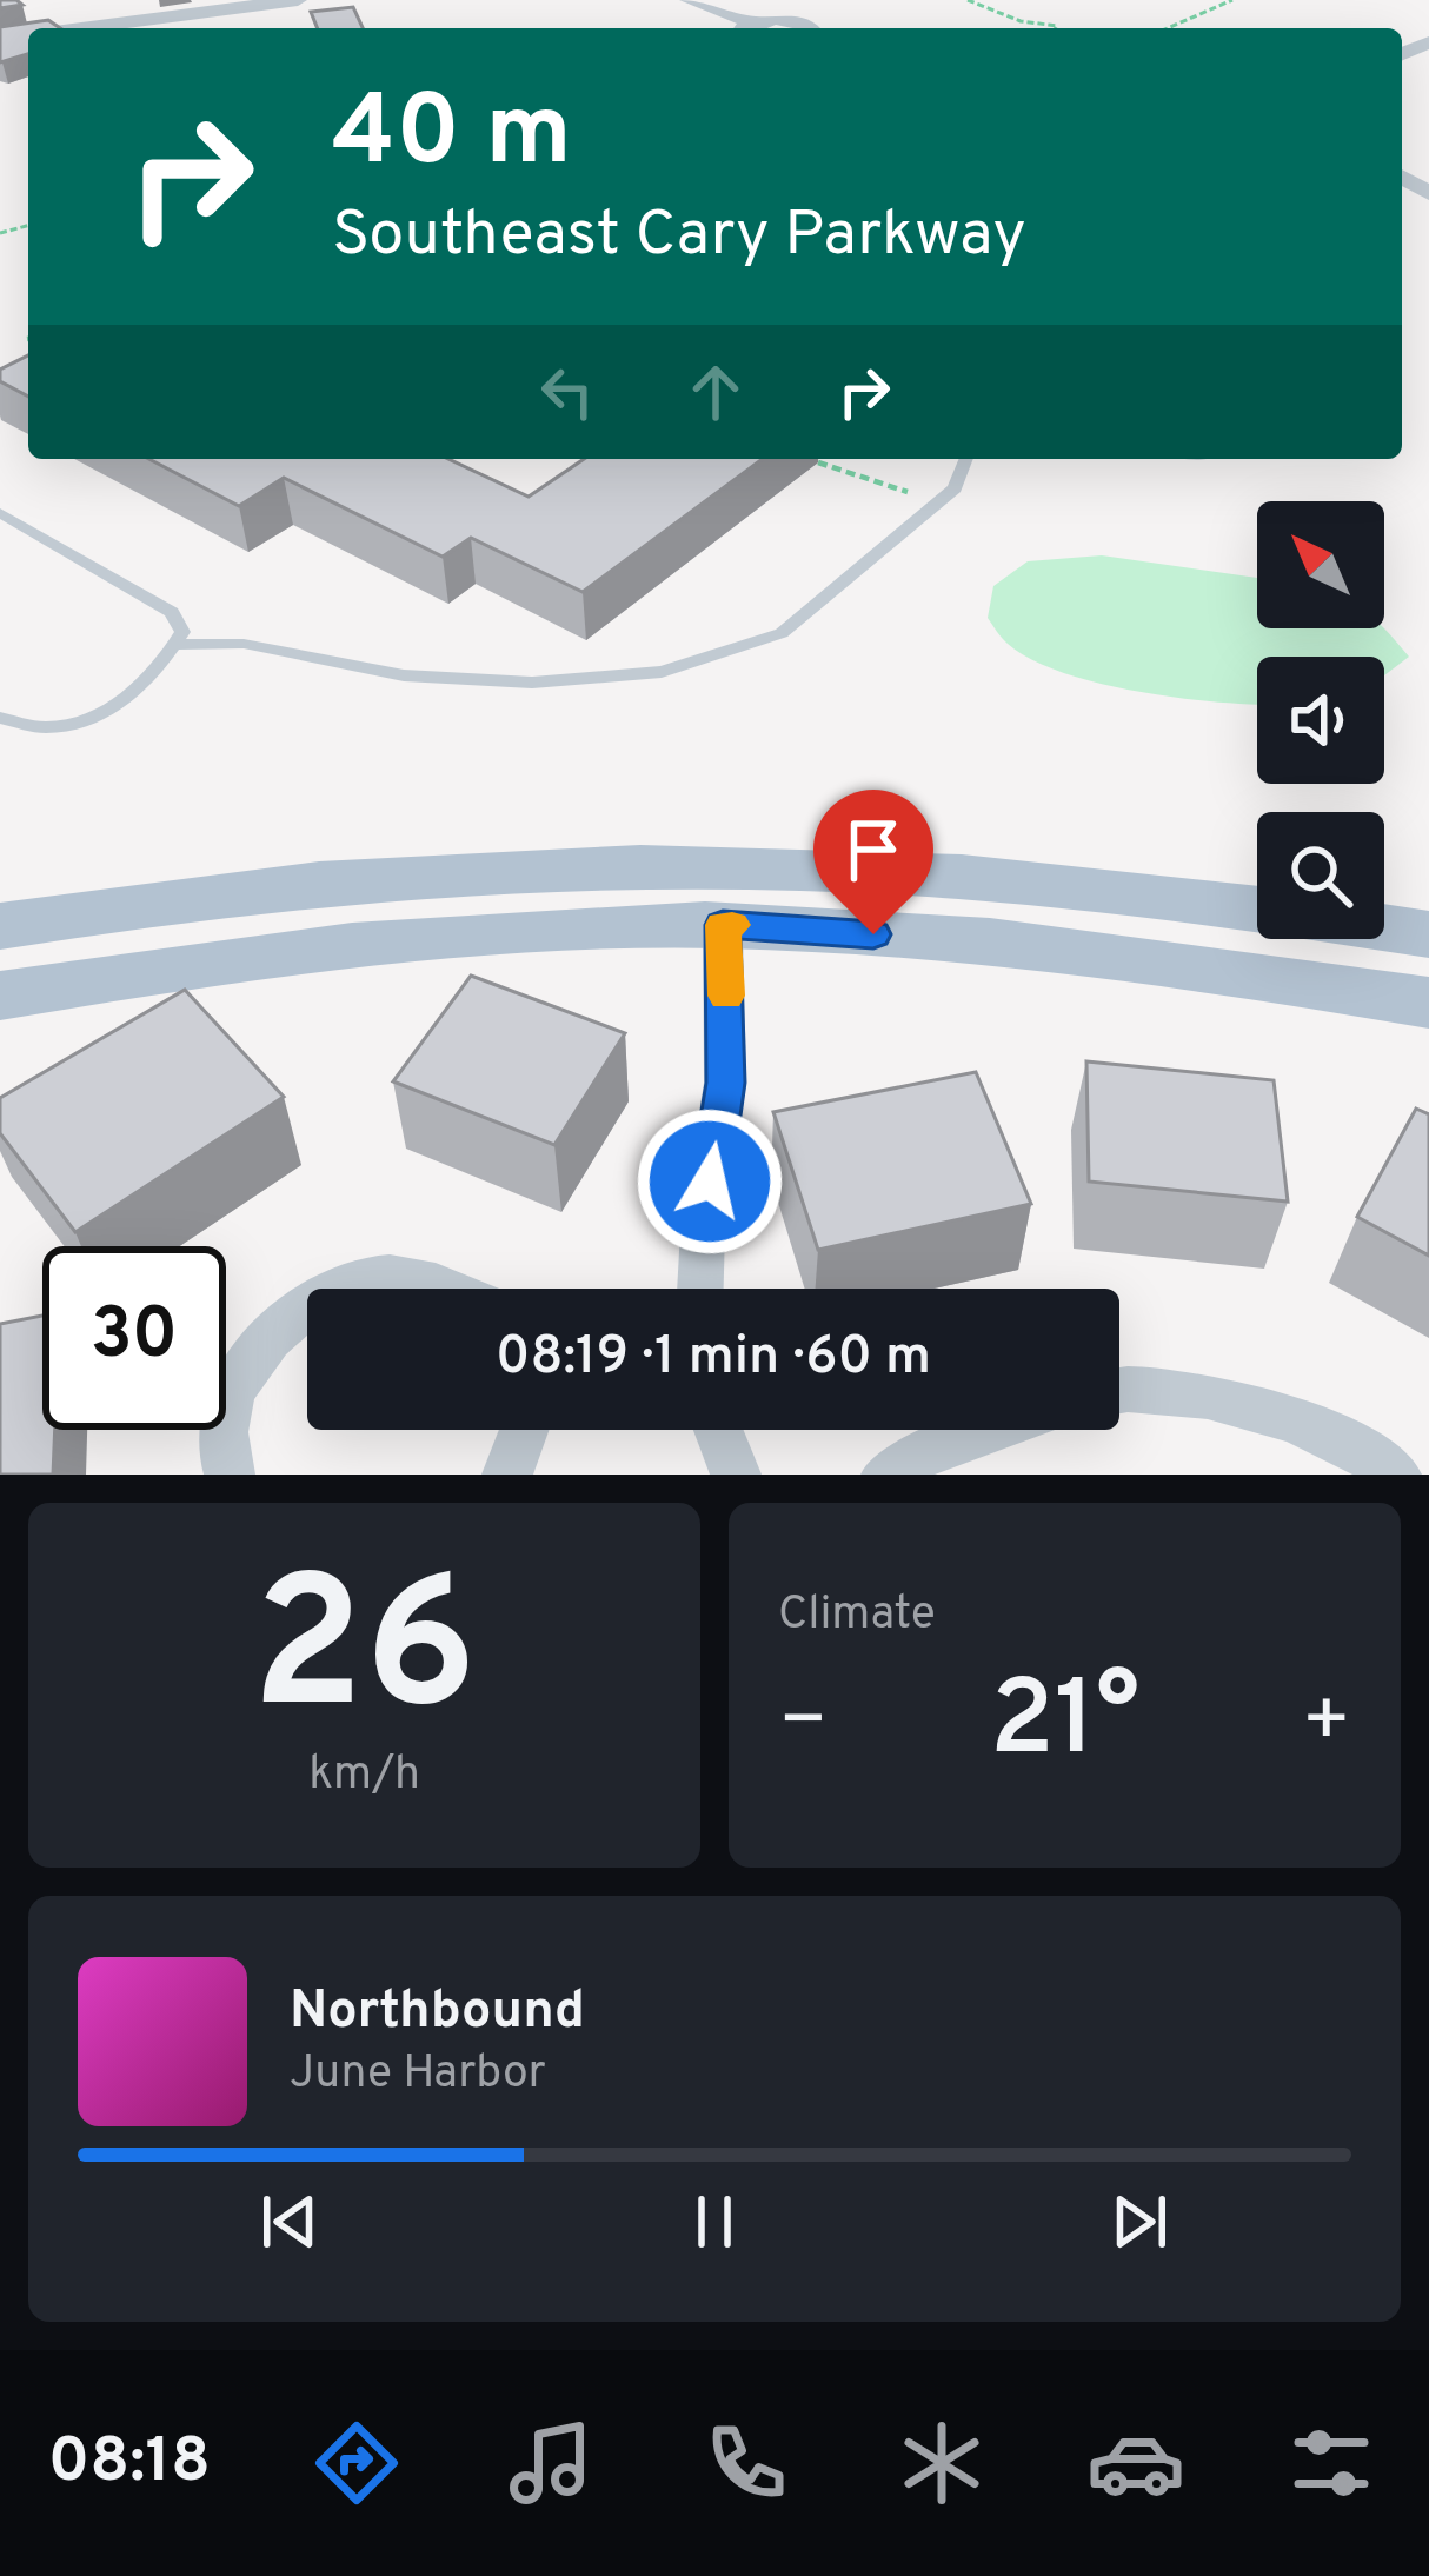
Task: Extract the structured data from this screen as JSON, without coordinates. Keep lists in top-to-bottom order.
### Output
{
  "north": "top left",
  "page": {
    "turn": ["40 m", "Southeast Cary Parkway"],
    "limit": "30",
    "trip": "08:19 · 1 min · 60 m",
    "tile": [
      ["26", "km/h"],
      "Climate"
    ],
    "heat": ["−", "21°", "+"],
    "song": ["Northbound", "June Harbor"],
    "tabs": "08:18"
  }
}
